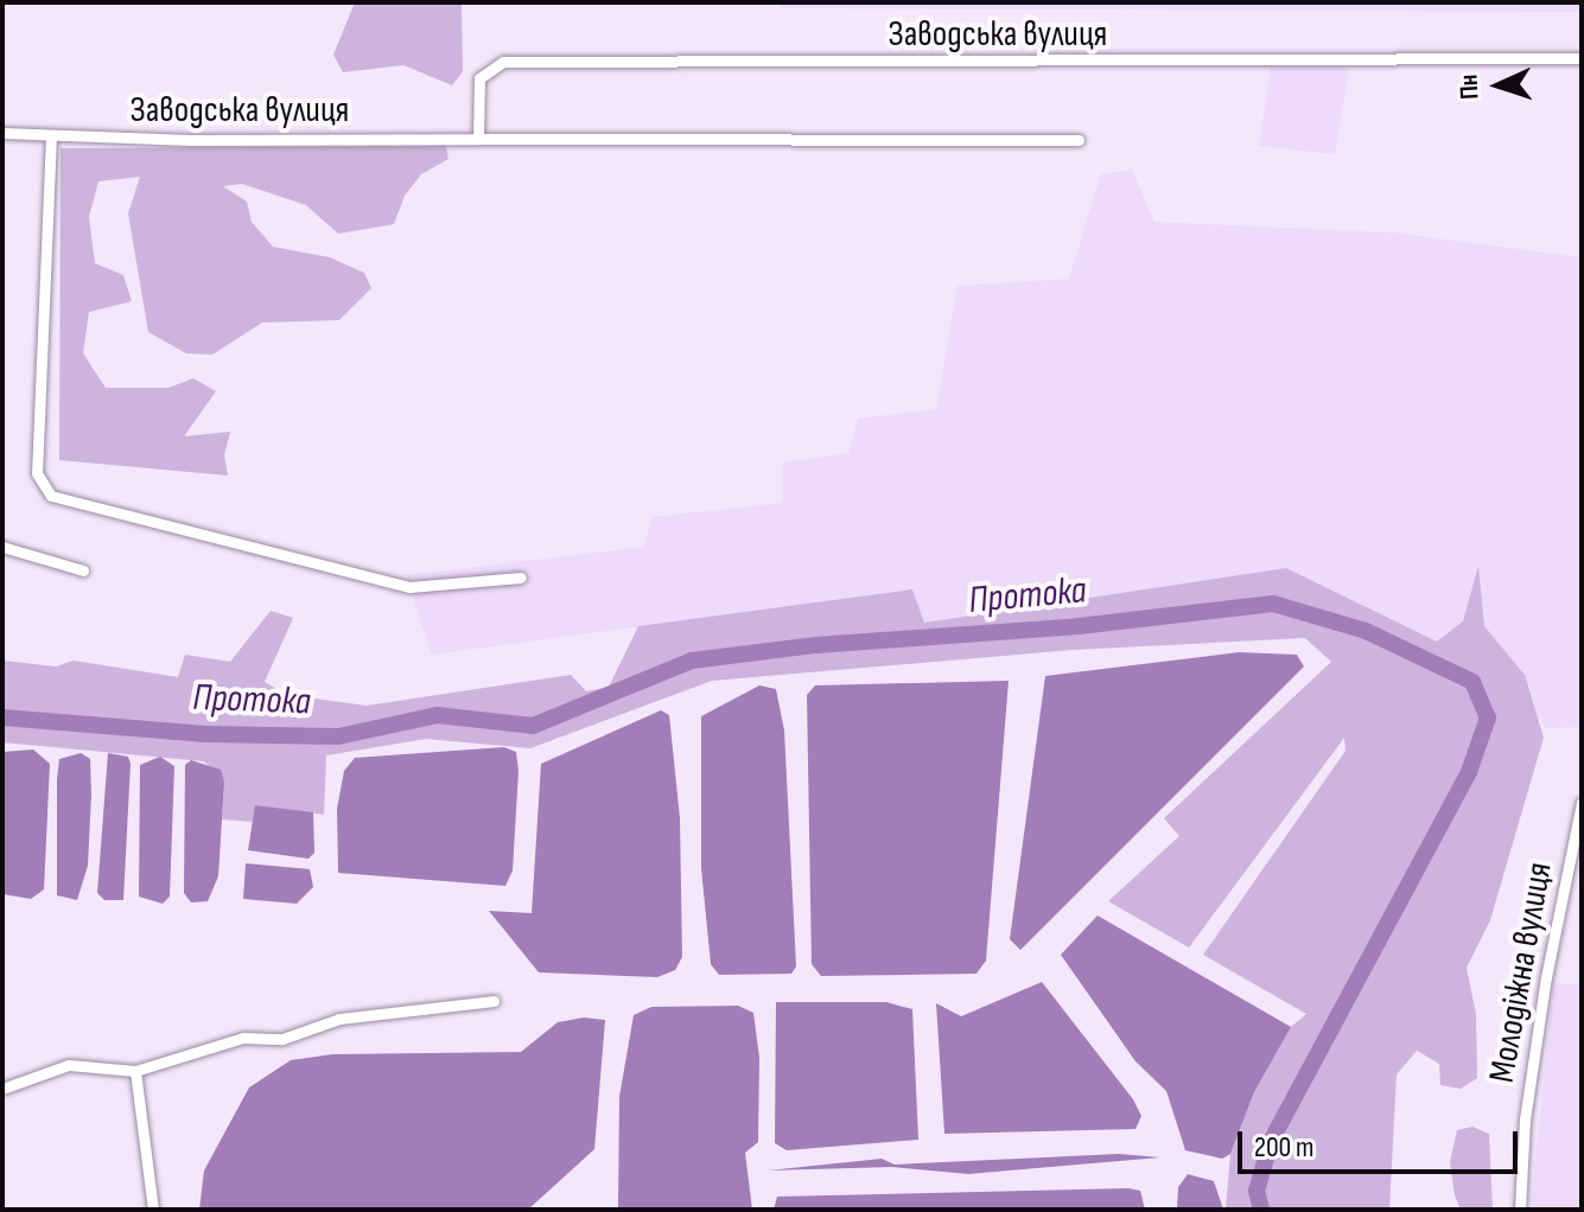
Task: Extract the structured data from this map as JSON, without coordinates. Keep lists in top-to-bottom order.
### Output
{
  "streets": {
    "street": ["Заводська вулиця", "Молодіжна вулиця"]
  },
  "water": ["Протока"],
  "scale_bar": "200 m",
  "north": "left"
}
